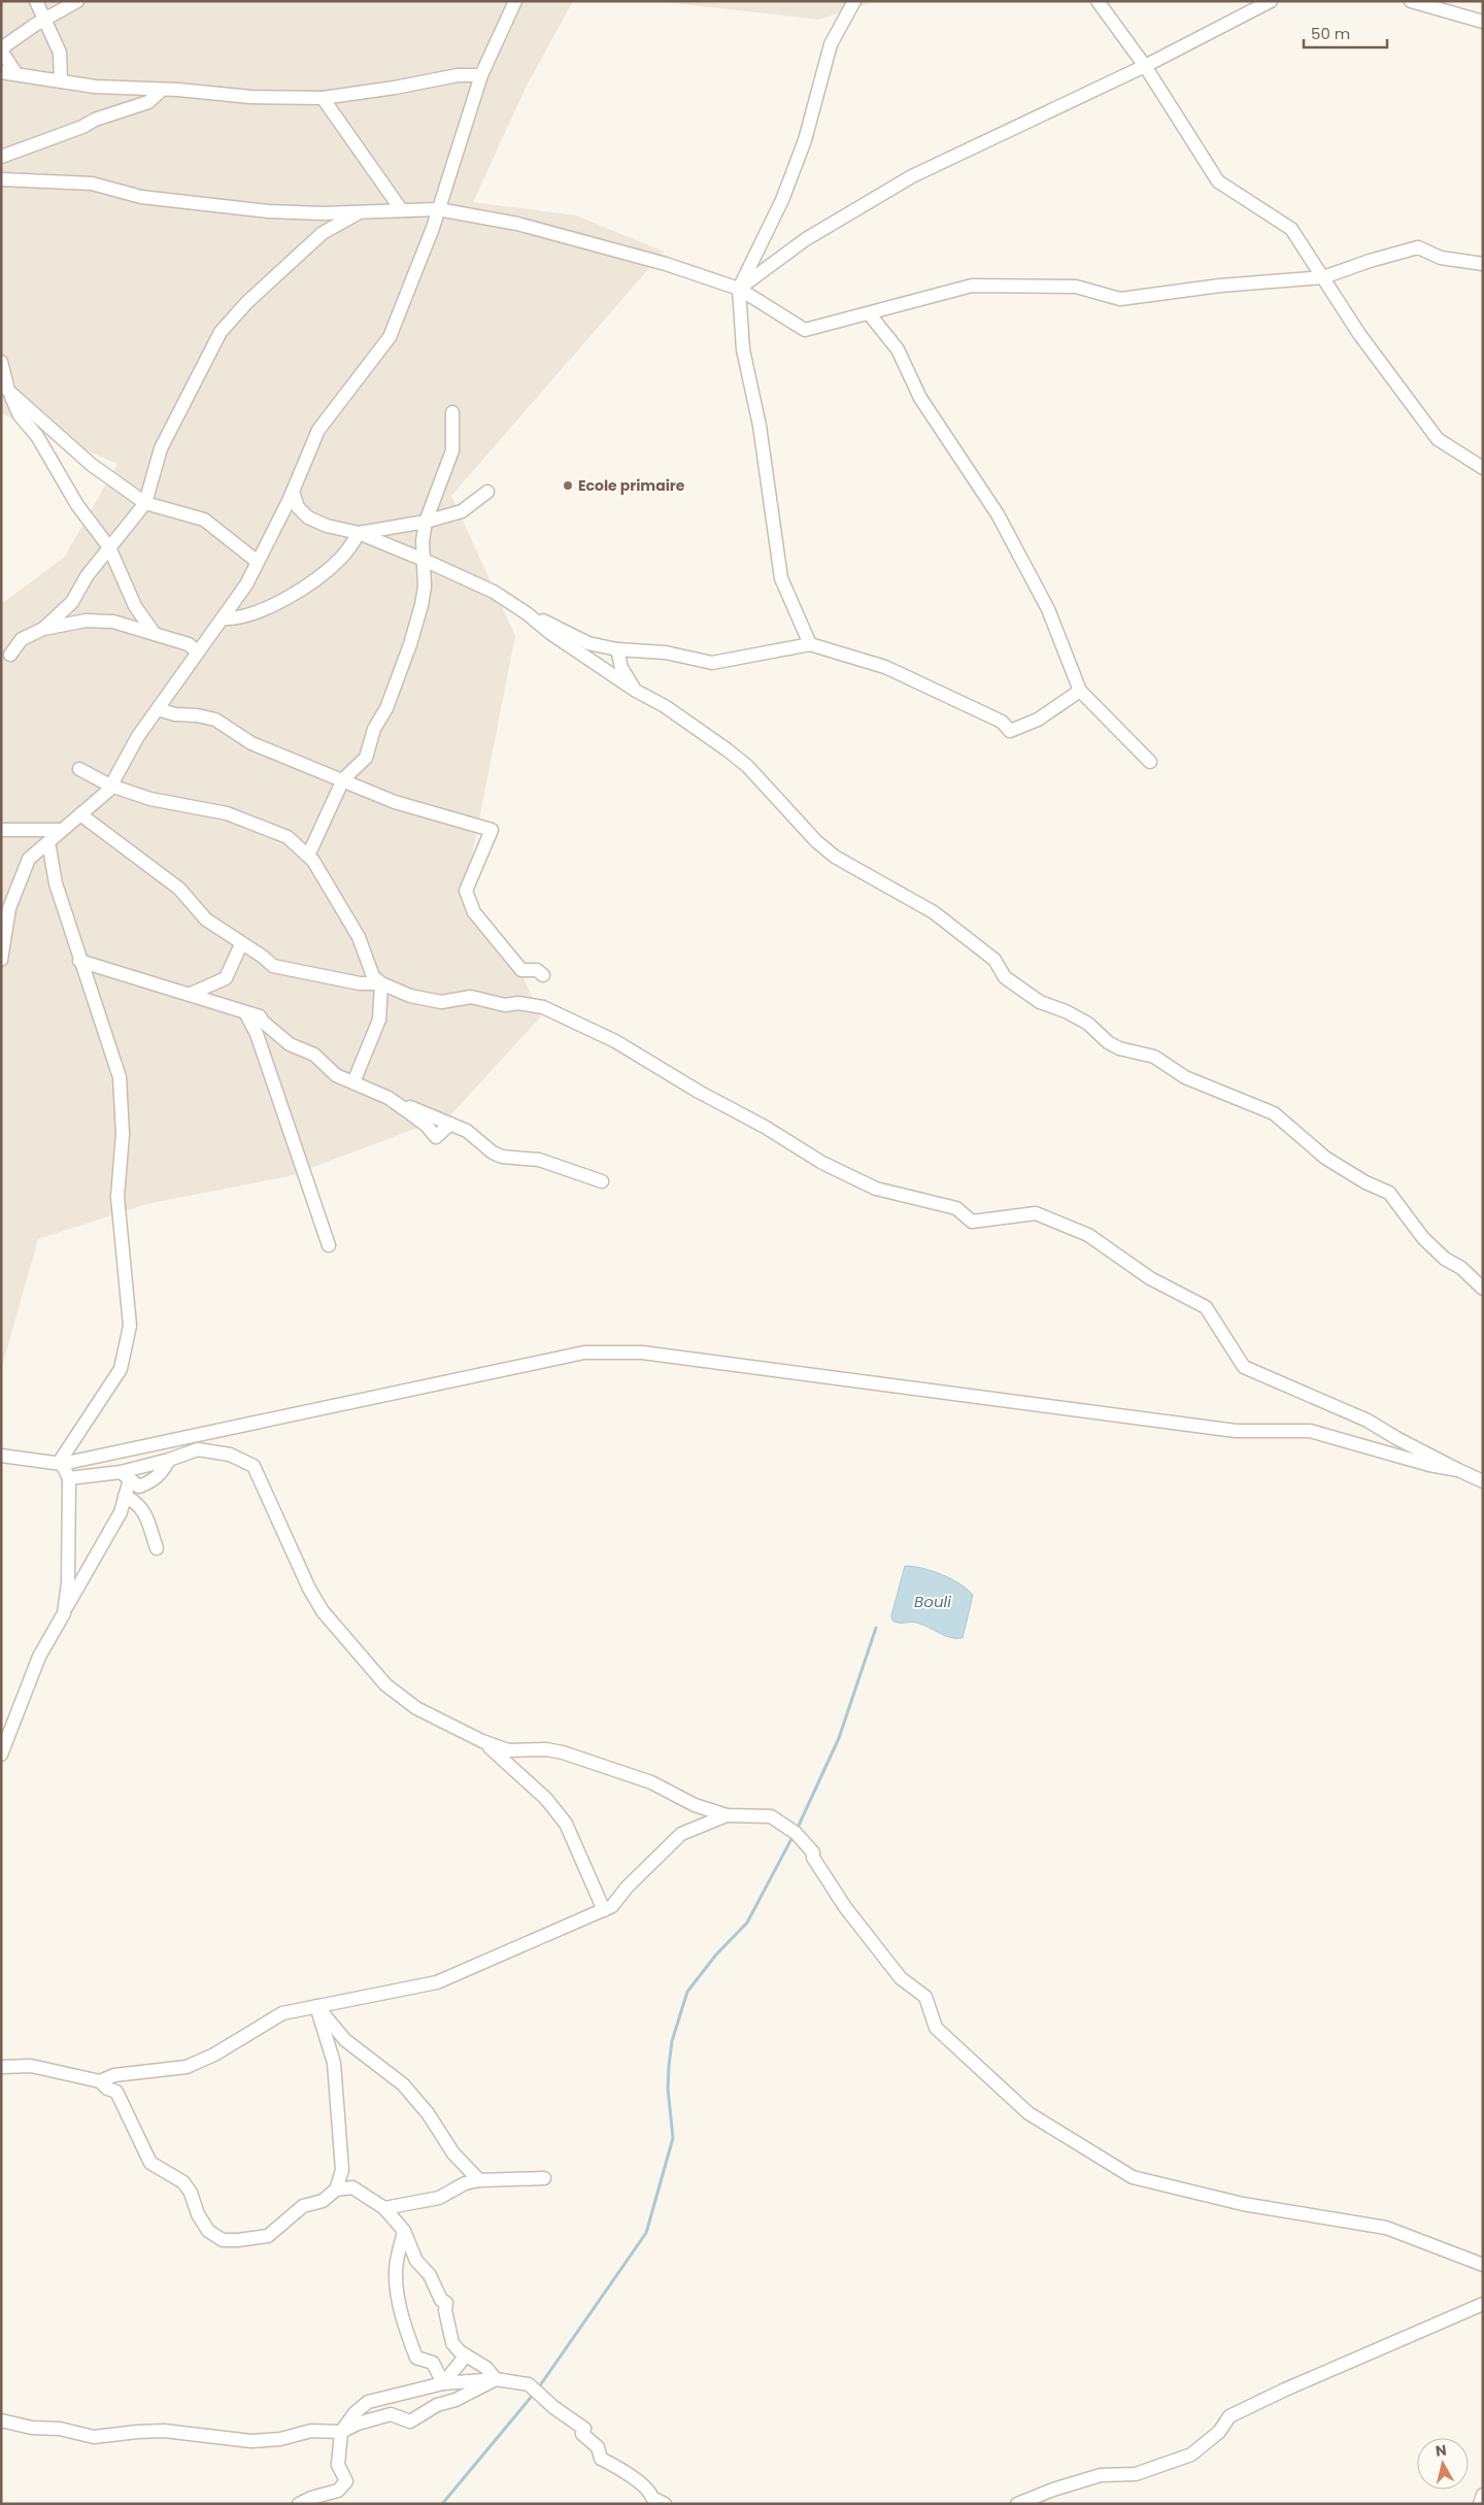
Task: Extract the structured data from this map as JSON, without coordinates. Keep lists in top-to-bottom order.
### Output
{
  "water": ["Bouli"],
  "places": ["Ecole primaire"],
  "scale_bar": "50 m",
  "north": "top"
}
